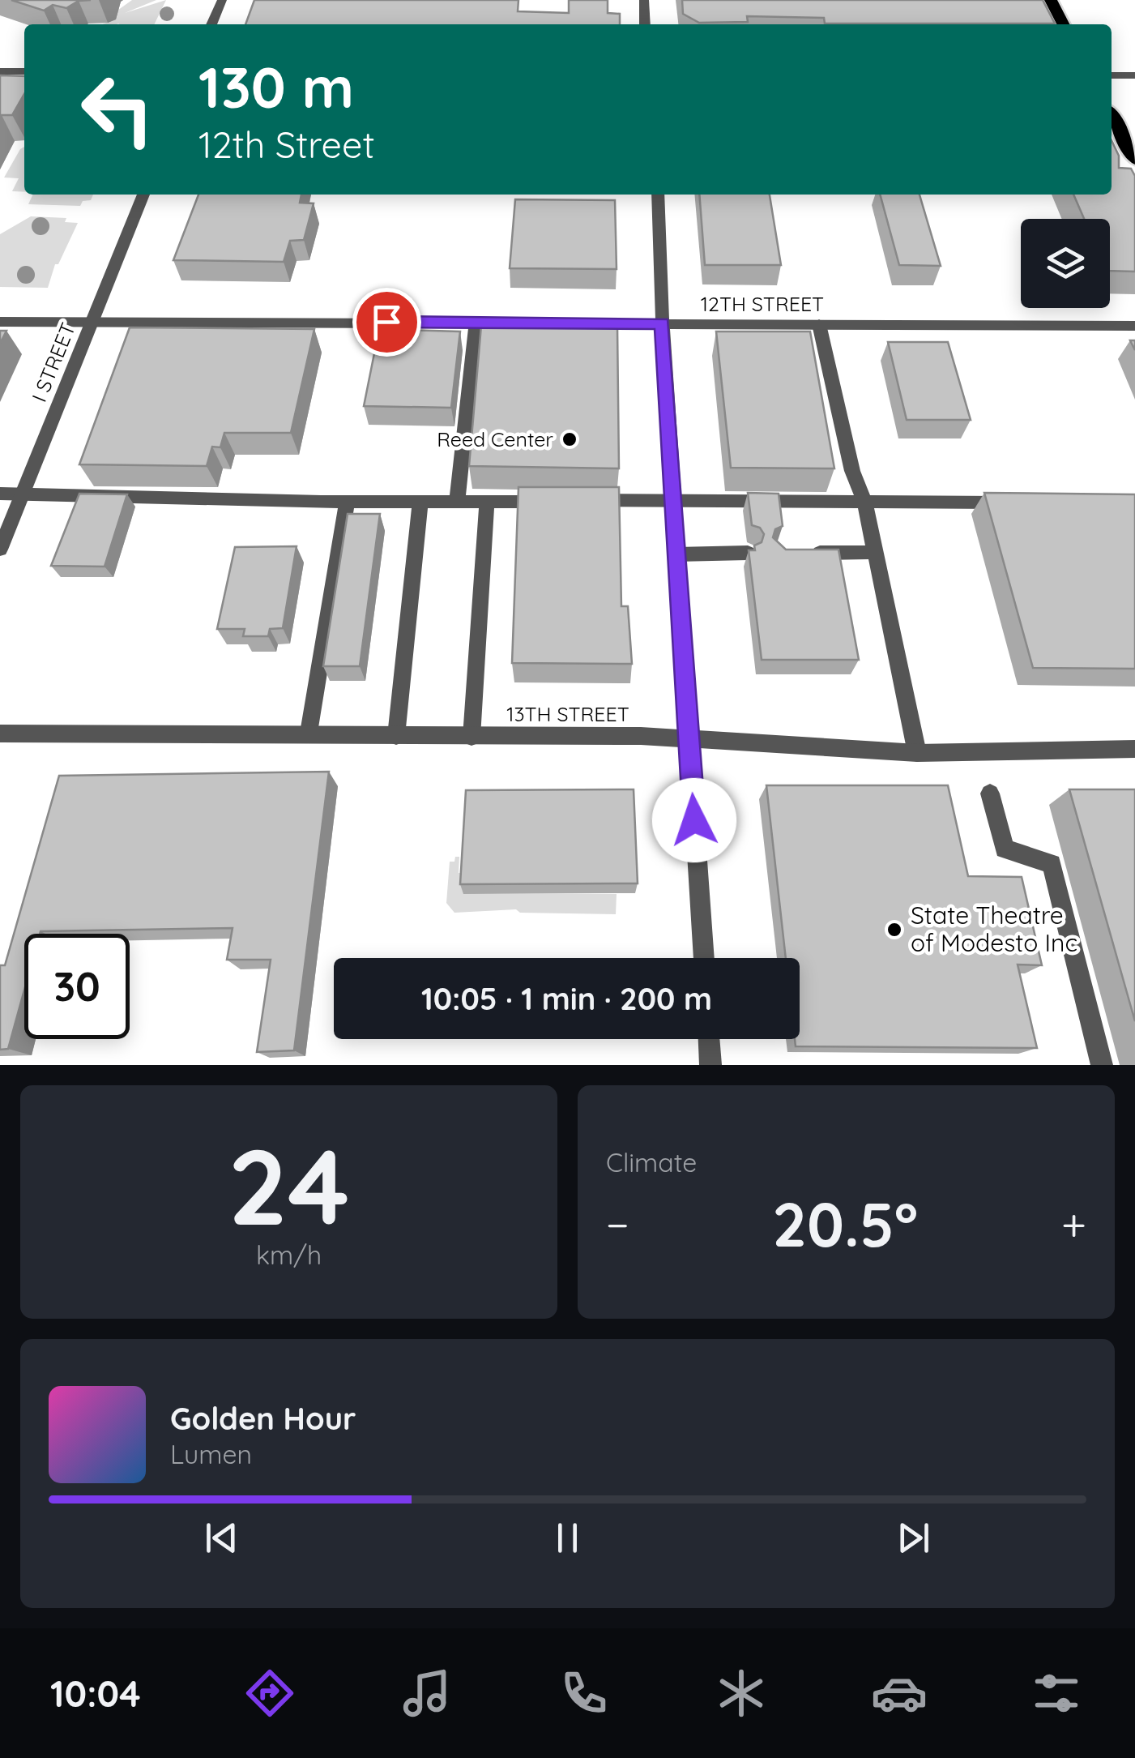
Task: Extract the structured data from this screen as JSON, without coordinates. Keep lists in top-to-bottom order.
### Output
{
  "streets": {
    "street": ["12TH STREET", "I STREET", "13TH STREET"]
  },
  "crossings": [
    ["12TH STREET", "I STREET"]
  ],
  "places": ["Reed Center", "State Theatre of Modesto Inc"],
  "page": {
    "turn": ["130 m", "12th Street"],
    "limit": "30",
    "trip": "10:05 · 1 min · 200 m",
    "tile": [
      ["24", "km/h"],
      "Climate"
    ],
    "heat": ["−", "20.5°", "+"],
    "song": ["Golden Hour", "Lumen"],
    "tabs": "10:04"
  }
}
